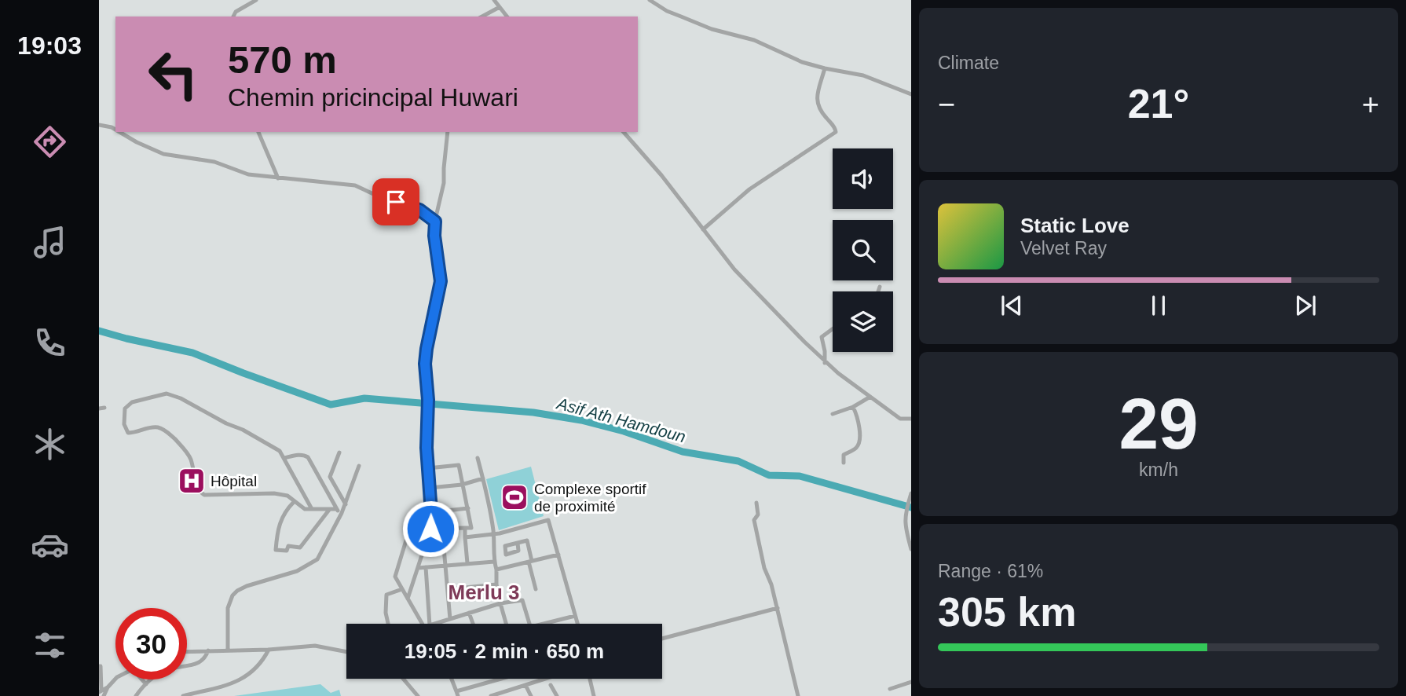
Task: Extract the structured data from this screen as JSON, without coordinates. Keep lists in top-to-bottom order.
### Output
{
  "districts": ["Merlu 3"],
  "water": ["Asif Ath Hamdoun"],
  "places": {
    "hospital": ["Hôpital"],
    "sports": ["Complexe sportif de proximité"]
  },
  "page": {
    "tabs": "19:03",
    "tile": [
      "Climate",
      ["29", "km/h"],
      ["Range · 61%", "305 km"]
    ],
    "turn": ["570 m", "Chemin pricincipal Huwari"],
    "heat": ["−", "21°", "+"],
    "song": ["Static Love", "Velvet Ray"],
    "limit": "30",
    "trip": "19:05 · 2 min · 650 m"
  }
}
